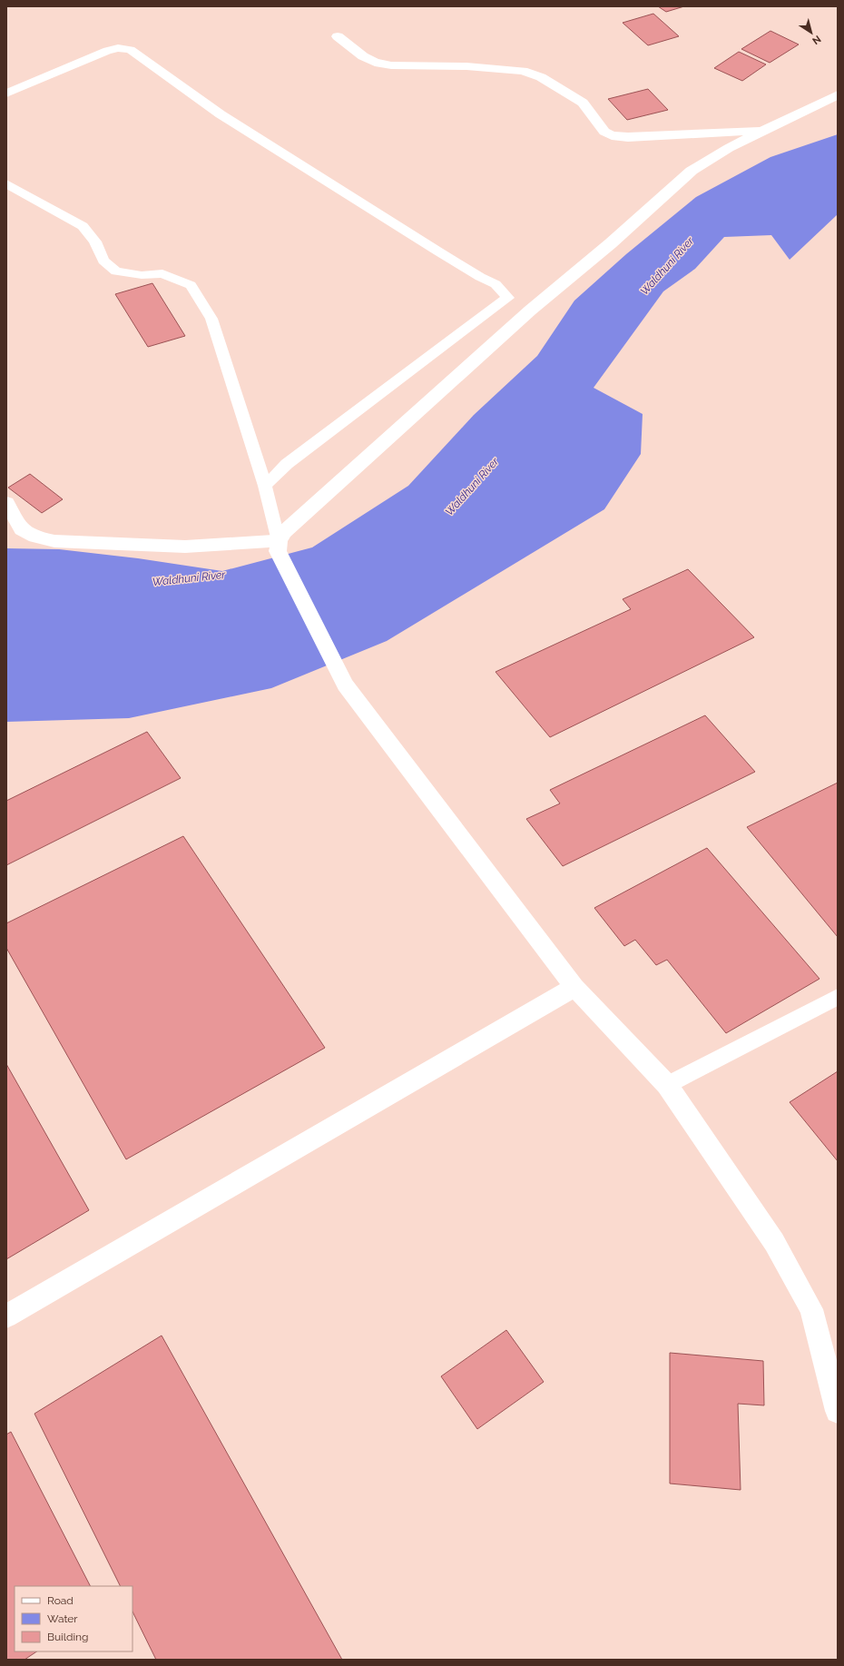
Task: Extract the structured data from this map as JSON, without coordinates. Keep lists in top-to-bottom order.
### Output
{
  "water": ["Waldhuni River"],
  "legend": ["Road", "Water", "Building"],
  "north": "bottom right"
}
